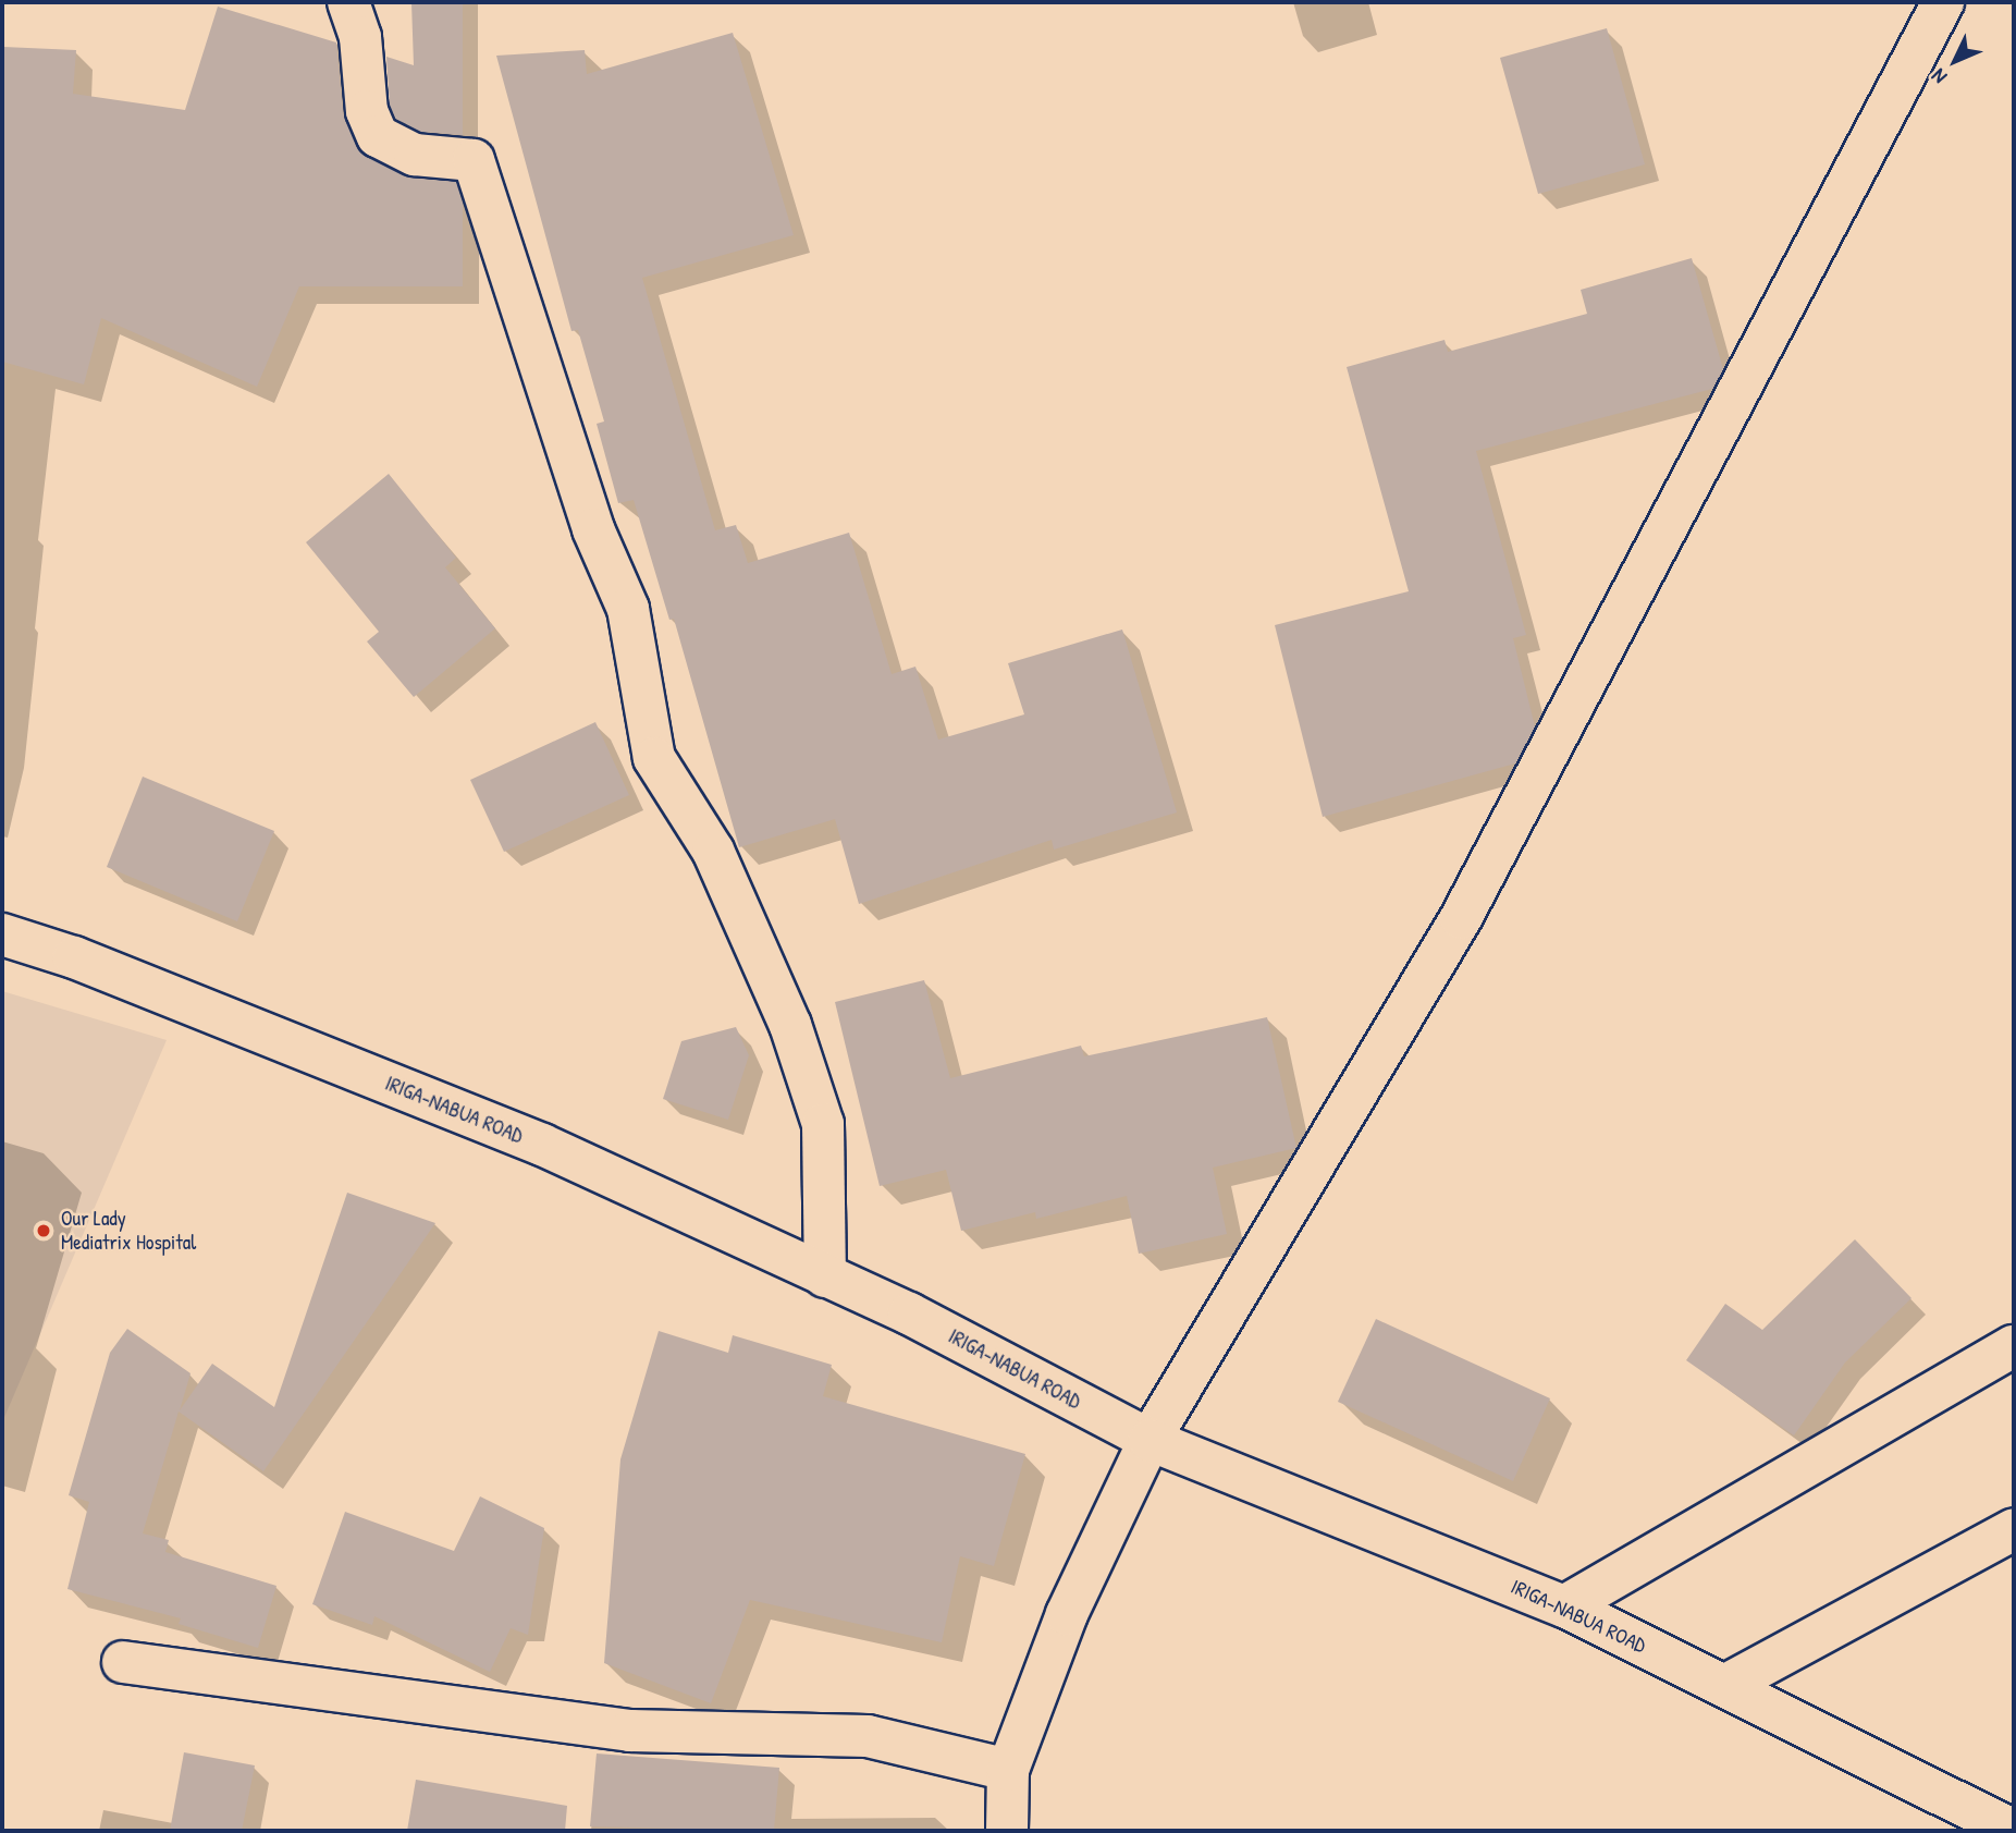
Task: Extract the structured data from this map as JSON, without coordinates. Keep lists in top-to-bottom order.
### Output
{
  "streets": {
    "street": ["IRIGA-NABUA ROAD"]
  },
  "places": ["Our Lady Mediatrix Hospital"],
  "north": "bottom left"
}
